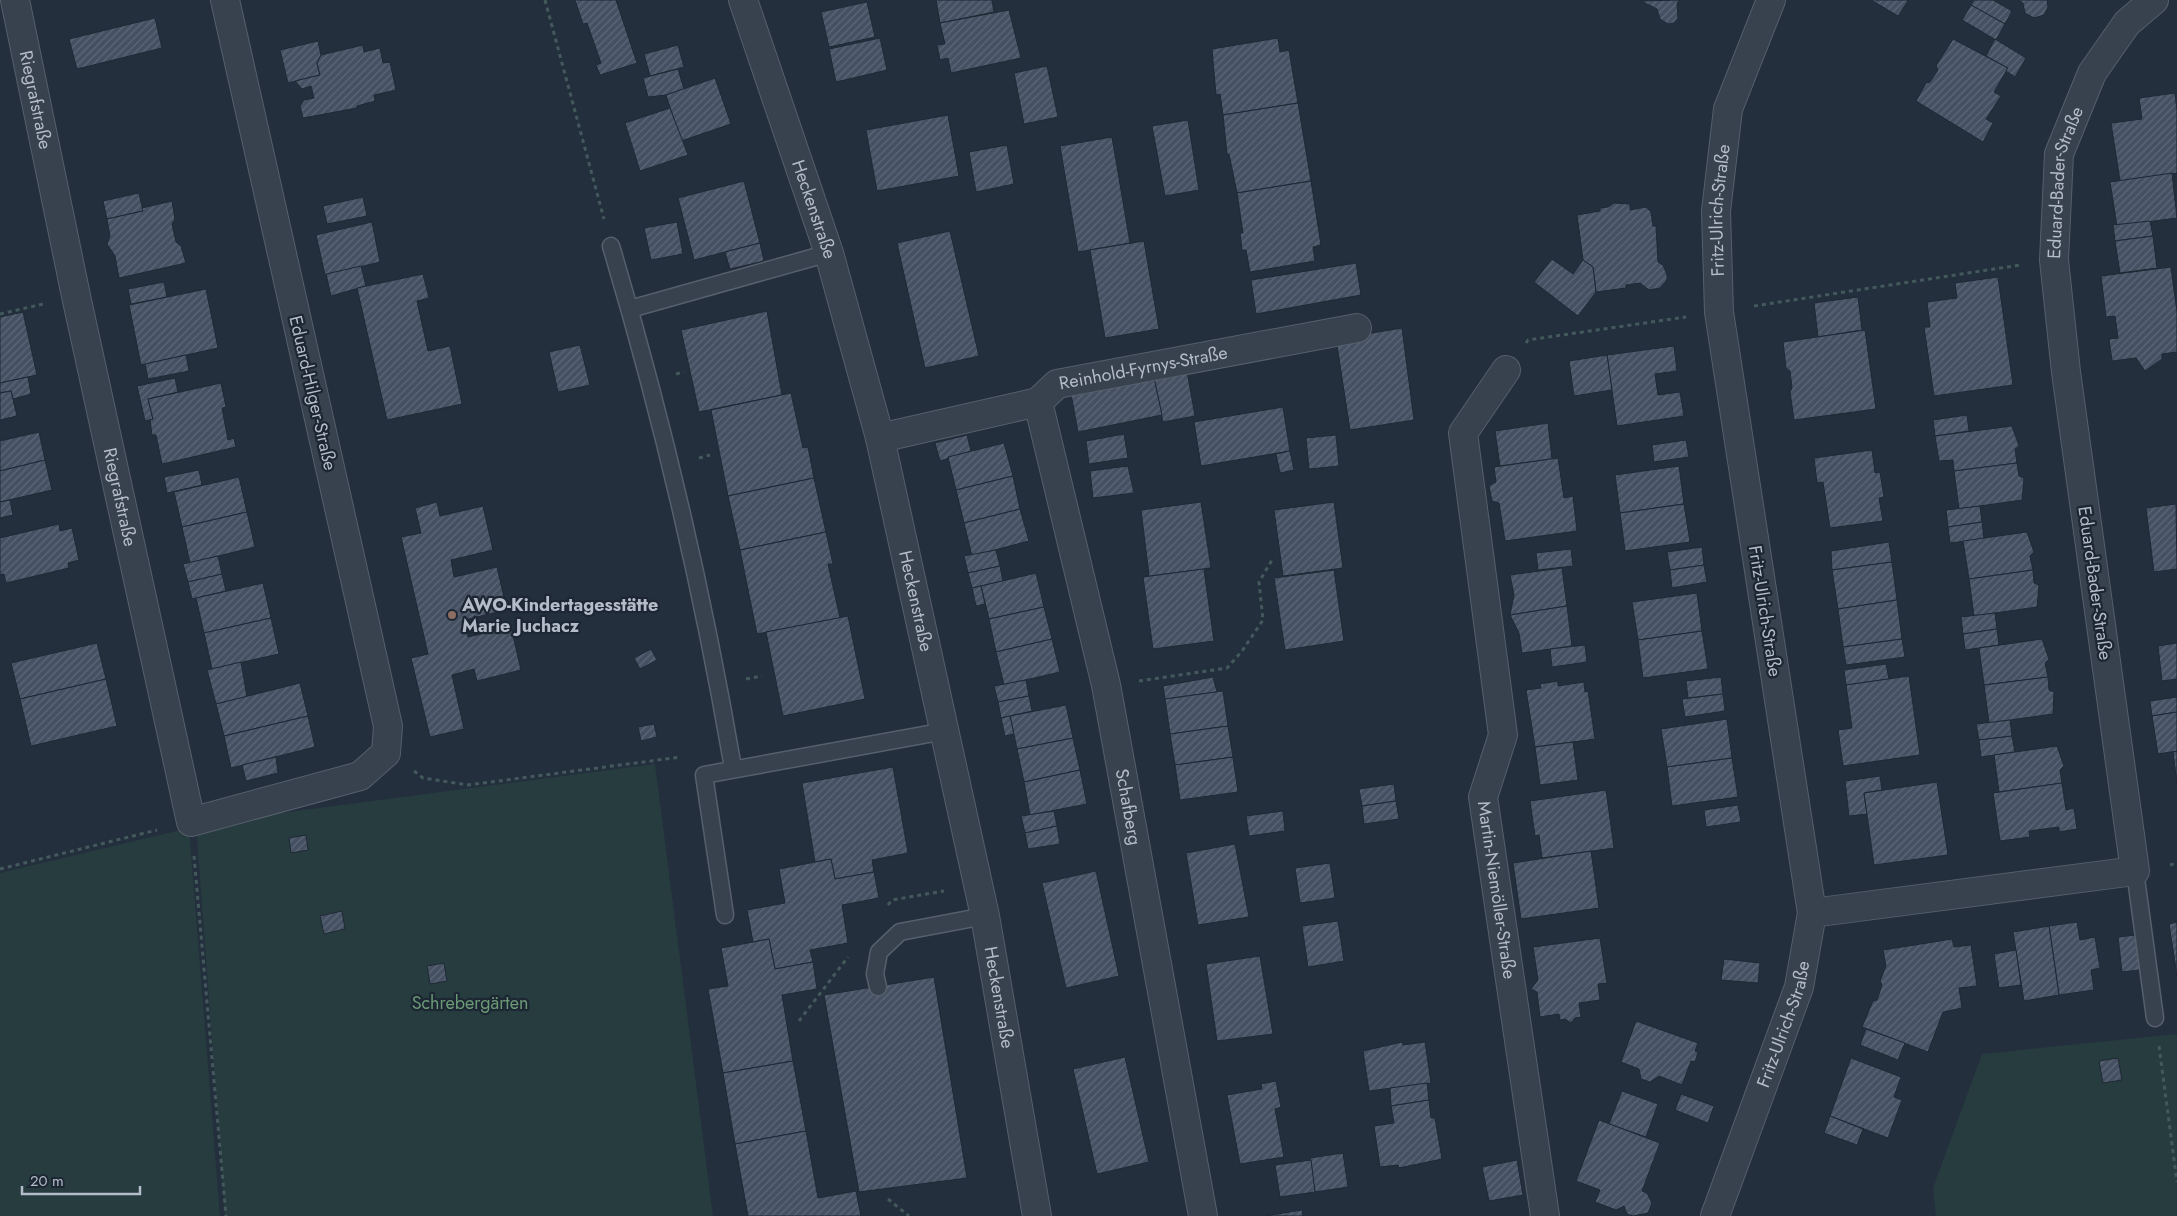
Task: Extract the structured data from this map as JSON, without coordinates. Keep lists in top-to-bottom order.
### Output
{
  "streets": {
    "street": [
      "Riegrafstraße",
      "Eduard-Bader-Straße",
      "Heckenstraße",
      "Fritz-Ulrich-Straße",
      "Reinhold-Fyrnys-Straße",
      "Eduard-Hilger-Straße",
      "Schafberg",
      "Martin-Niemöller-Straße"
    ]
  },
  "crossings": [
    ["Reinhold-Fyrnys-Straße", "Schafberg"]
  ],
  "parks": ["Schrebergärten"],
  "places": ["AWO-Kindertagesstätte Marie Juchacz"],
  "scale_bar": "20 m"
}
